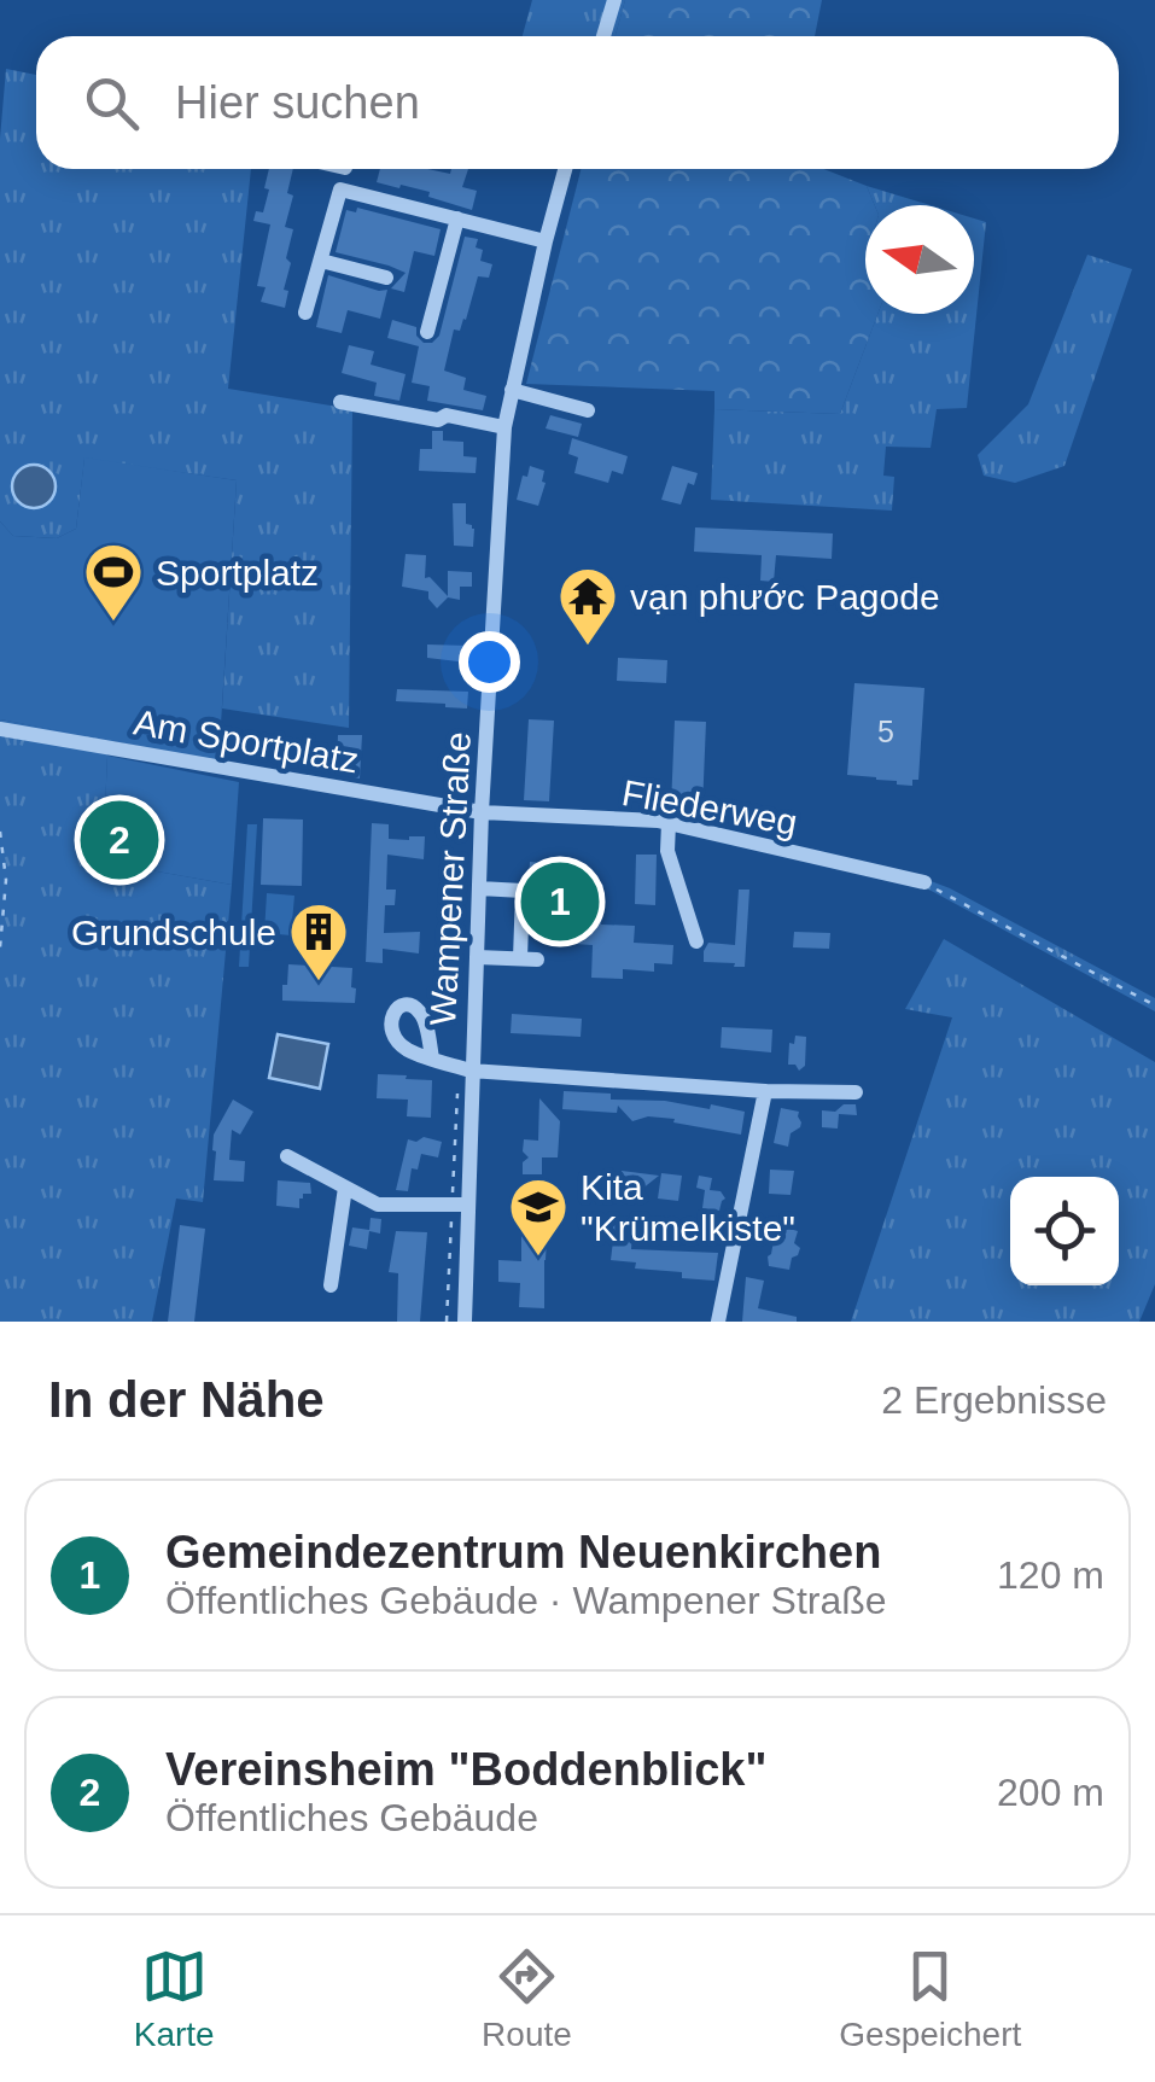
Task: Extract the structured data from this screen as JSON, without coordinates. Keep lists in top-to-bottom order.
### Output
{
  "streets": {
    "street": ["Am Sportplatz", "Fliederweg", "Wampener Straße"]
  },
  "crossings": [
    ["Am Sportplatz", "Fliederweg"],
    ["Am Sportplatz", "Wampener Straße"],
    ["Fliederweg", "Wampener Straße"]
  ],
  "places": {
    "sports": ["Sportplatz"],
    "temple": ["vạn phước Pagode"],
    "building": ["Grundschule"],
    "school or university": ["Kita \"Krümelkiste\""]
  },
  "house_numbers": ["5"],
  "north": "left",
  "page": {
    "search": "Hier suchen",
    "pins": ["2", "1"],
    "heading": ["In der Nähe", "2 Ergebnisse"],
    "list": [
      {
        "mark": "1",
        "name": "Gemeindezentrum Neuenkirchen",
        "note": "Öffentliches Gebäude · Wampener Straße",
        "value": "120 m"
      },
      {
        "mark": "2",
        "name": "Vereinsheim \"Boddenblick\"",
        "note": "Öffentliches Gebäude",
        "value": "200 m"
      }
    ],
    "nav": ["Karte", "Route", "Gespeichert"]
  }
}
